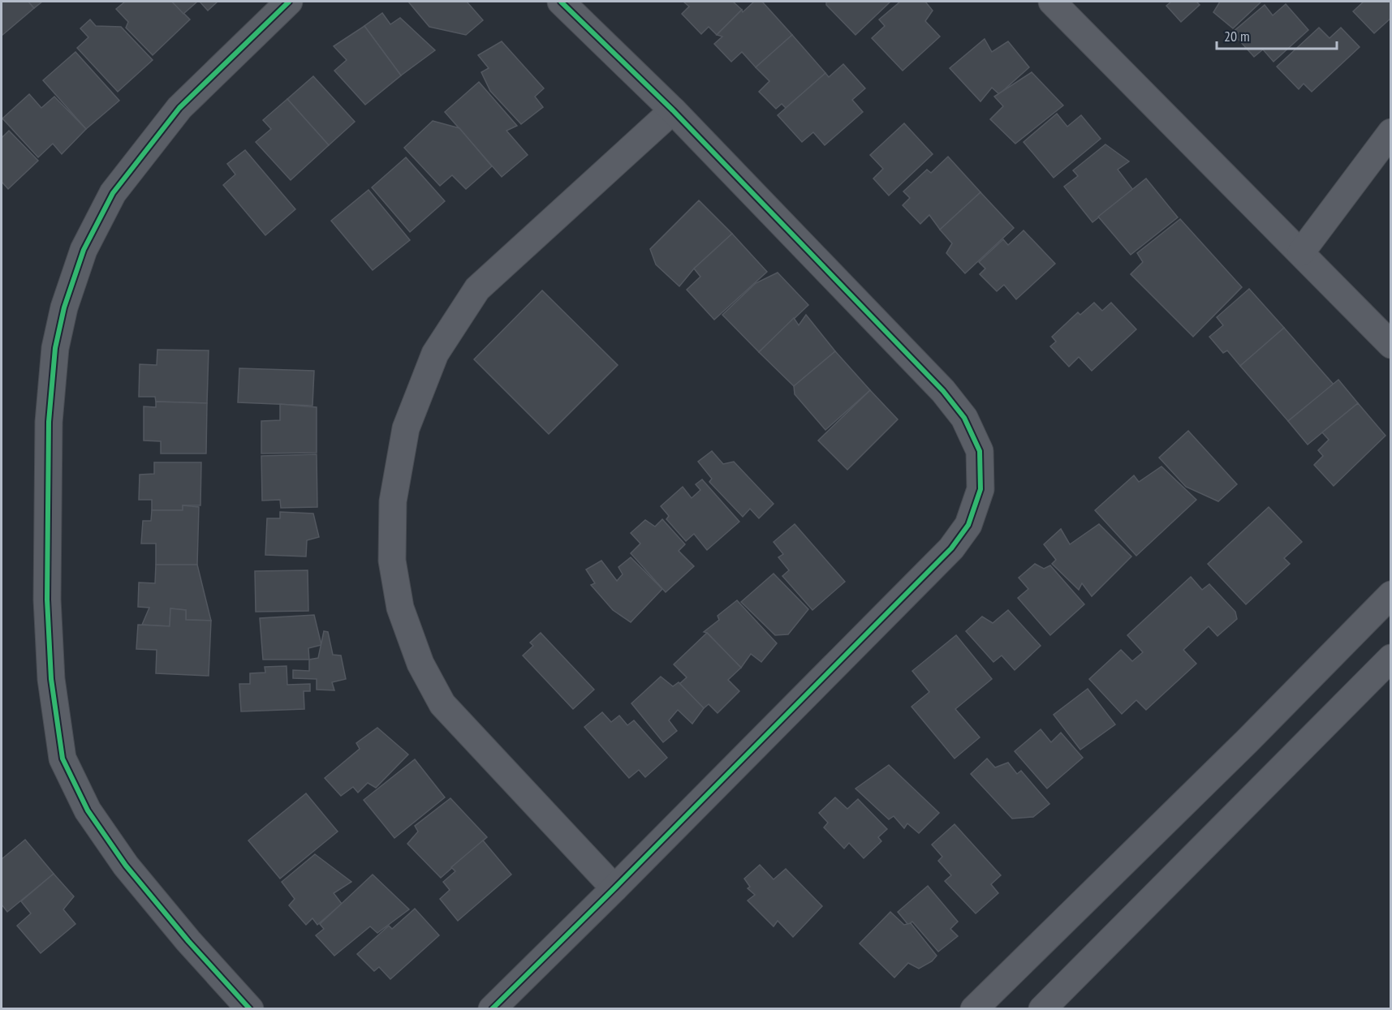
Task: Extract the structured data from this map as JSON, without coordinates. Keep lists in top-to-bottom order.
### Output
{
  "scale_bar": "20 m"
}
